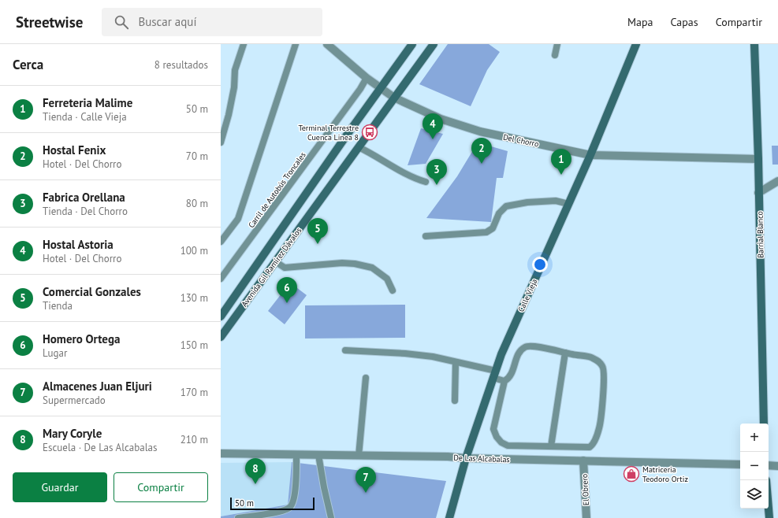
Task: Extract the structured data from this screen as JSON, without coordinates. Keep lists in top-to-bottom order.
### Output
{
  "streets": {
    "main road": ["Barrial Blanco", "Avenida Gil Ramírez Dávalos", "Calle Vieja"],
    "street": ["Del Chorro", "De Las Alcabalas", "El Obrero"],
    "lane": ["Carril de Autobús Troncales"]
  },
  "crossings": [
    ["Del Chorro", "Carril de Autobús Troncales"],
    ["Del Chorro", "Barrial Blanco"],
    ["Del Chorro", "Avenida Gil Ramírez Dávalos"],
    ["Del Chorro", "Calle Vieja"],
    ["Calle Vieja", "De Las Alcabalas"],
    ["De Las Alcabalas", "El Obrero"]
  ],
  "places": {
    "bus stop": ["Terminal Terrestre Cuenca Linea 8"],
    "shop": ["Matriceria Teodoro Ortiz"]
  },
  "scale_bar": "50 m",
  "page": {
    "header": "Streetwise",
    "search": "Buscar aquí",
    "nav": ["Mapa", "Capas", "Compartir"],
    "heading": ["Cerca", "8 resultados"],
    "list": [
      {
        "mark": "1",
        "name": "Ferreteria Malime",
        "note": "Tienda · Calle Vieja",
        "value": "50 m"
      },
      {
        "mark": "2",
        "name": "Hostal Fenix",
        "note": "Hotel · Del Chorro",
        "value": "70 m"
      },
      {
        "mark": "3",
        "name": "Fabrica Orellana",
        "note": "Tienda · Del Chorro",
        "value": "80 m"
      },
      {
        "mark": "4",
        "name": "Hostal Astoria",
        "note": "Hotel · Del Chorro",
        "value": "100 m"
      },
      {
        "mark": "5",
        "name": "Comercial Gonzales",
        "note": "Tienda",
        "value": "130 m"
      },
      {
        "mark": "6",
        "name": "Homero Ortega",
        "note": "Lugar",
        "value": "150 m"
      },
      {
        "mark": "7",
        "name": "Almacenes Juan Eljuri",
        "note": "Supermercado",
        "value": "170 m"
      },
      {
        "mark": "8",
        "name": "Mary Coryle",
        "note": "Escuela · De Las Alcabalas",
        "value": "210 m"
      }
    ],
    "pins": [
      "4",
      "2",
      "1",
      "3",
      "5",
      "6",
      "8",
      "7"
    ],
    "map_buttons": ["+", "−"],
    "buttons": ["Guardar", "Compartir"],
    "scale": "50 m"
  }
}
